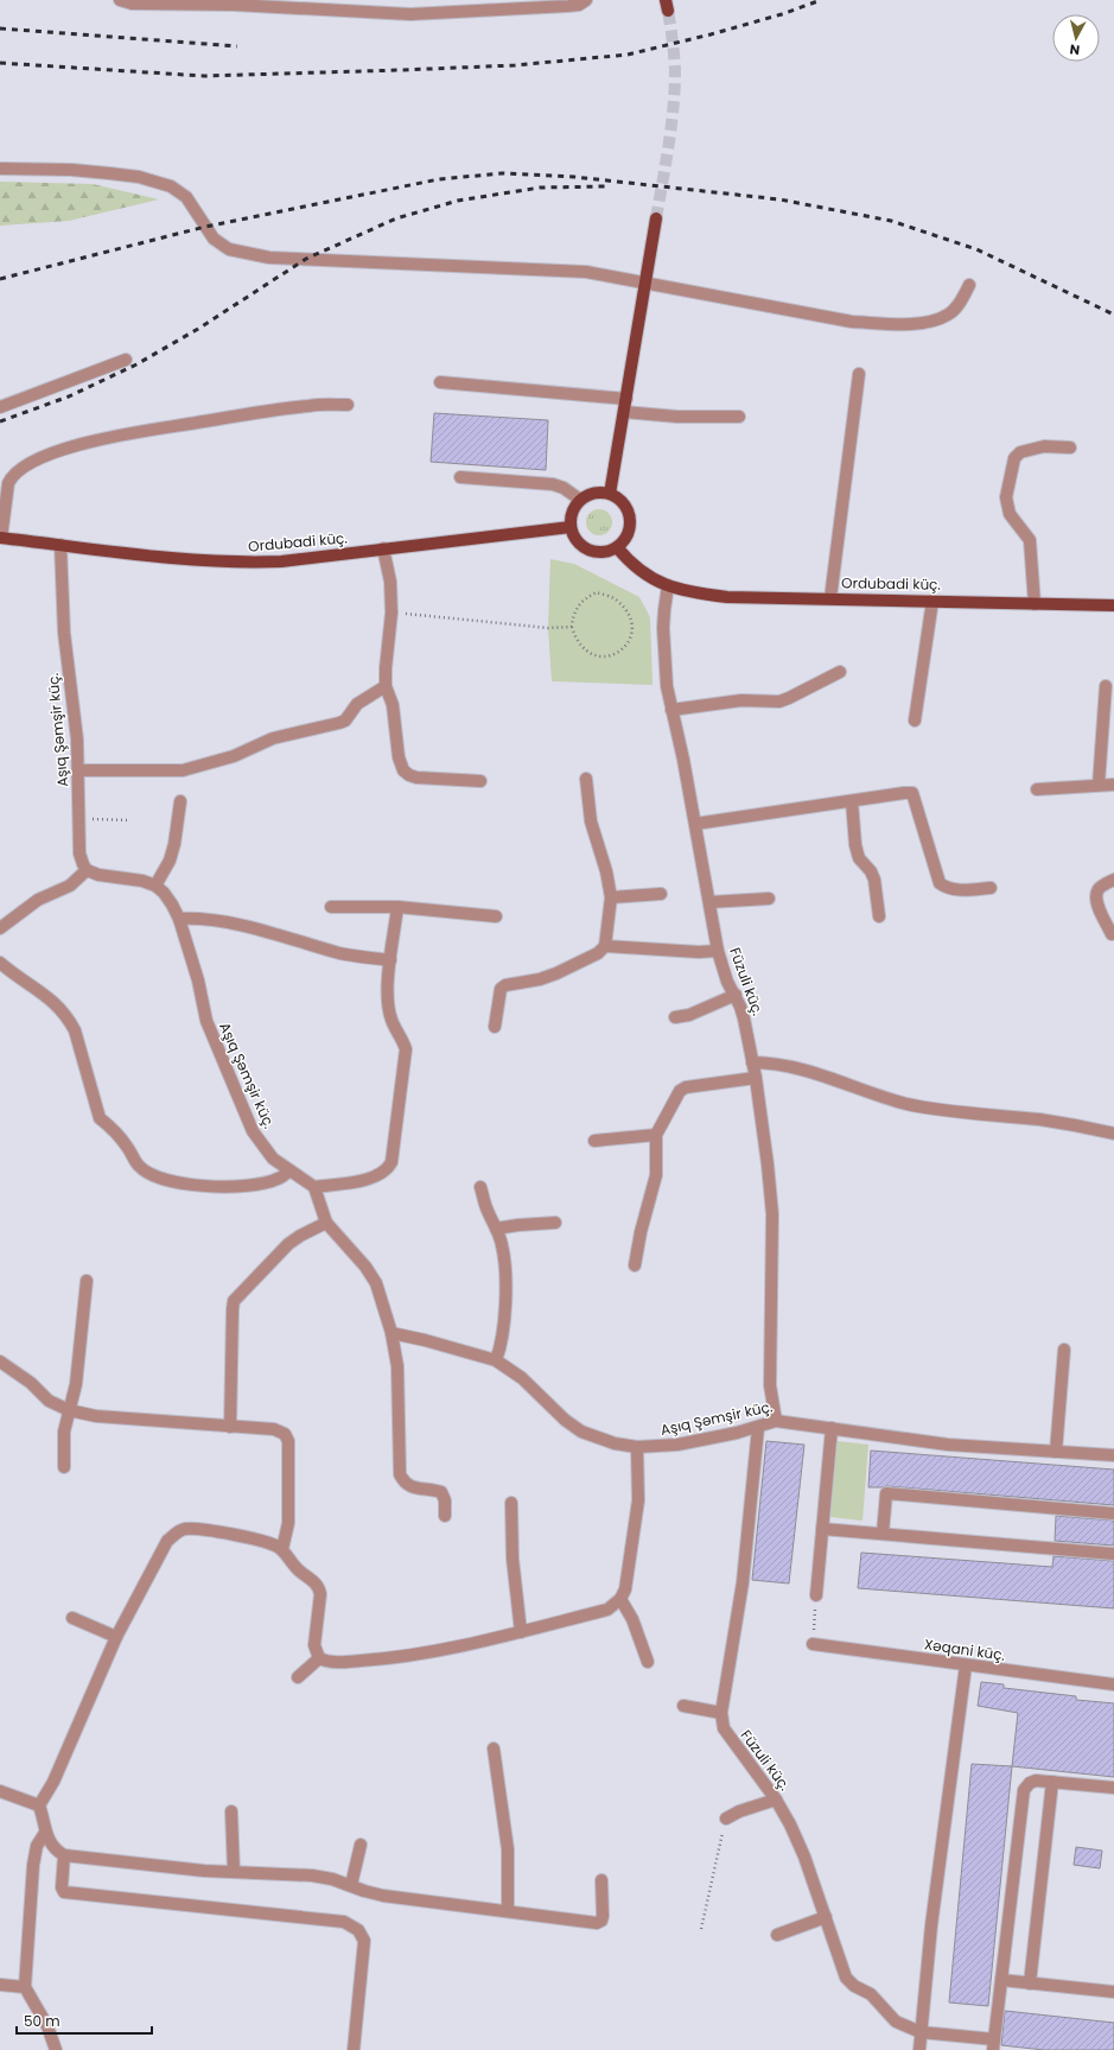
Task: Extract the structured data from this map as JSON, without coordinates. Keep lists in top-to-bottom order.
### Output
{
  "streets": {
    "main road": ["Ordubadi küç."],
    "street": ["Aşıq Şəmşir küç.", "Füzuli küç.", "Xəqani küç."]
  },
  "crossings": [
    ["Ordubadi küç.", "Aşıq Şəmşir küç."],
    ["Ordubadi küç.", "Füzuli küç."],
    ["Aşıq Şəmşir küç.", "Füzuli küç."]
  ],
  "scale_bar": "50 m",
  "north": "bottom"
}
